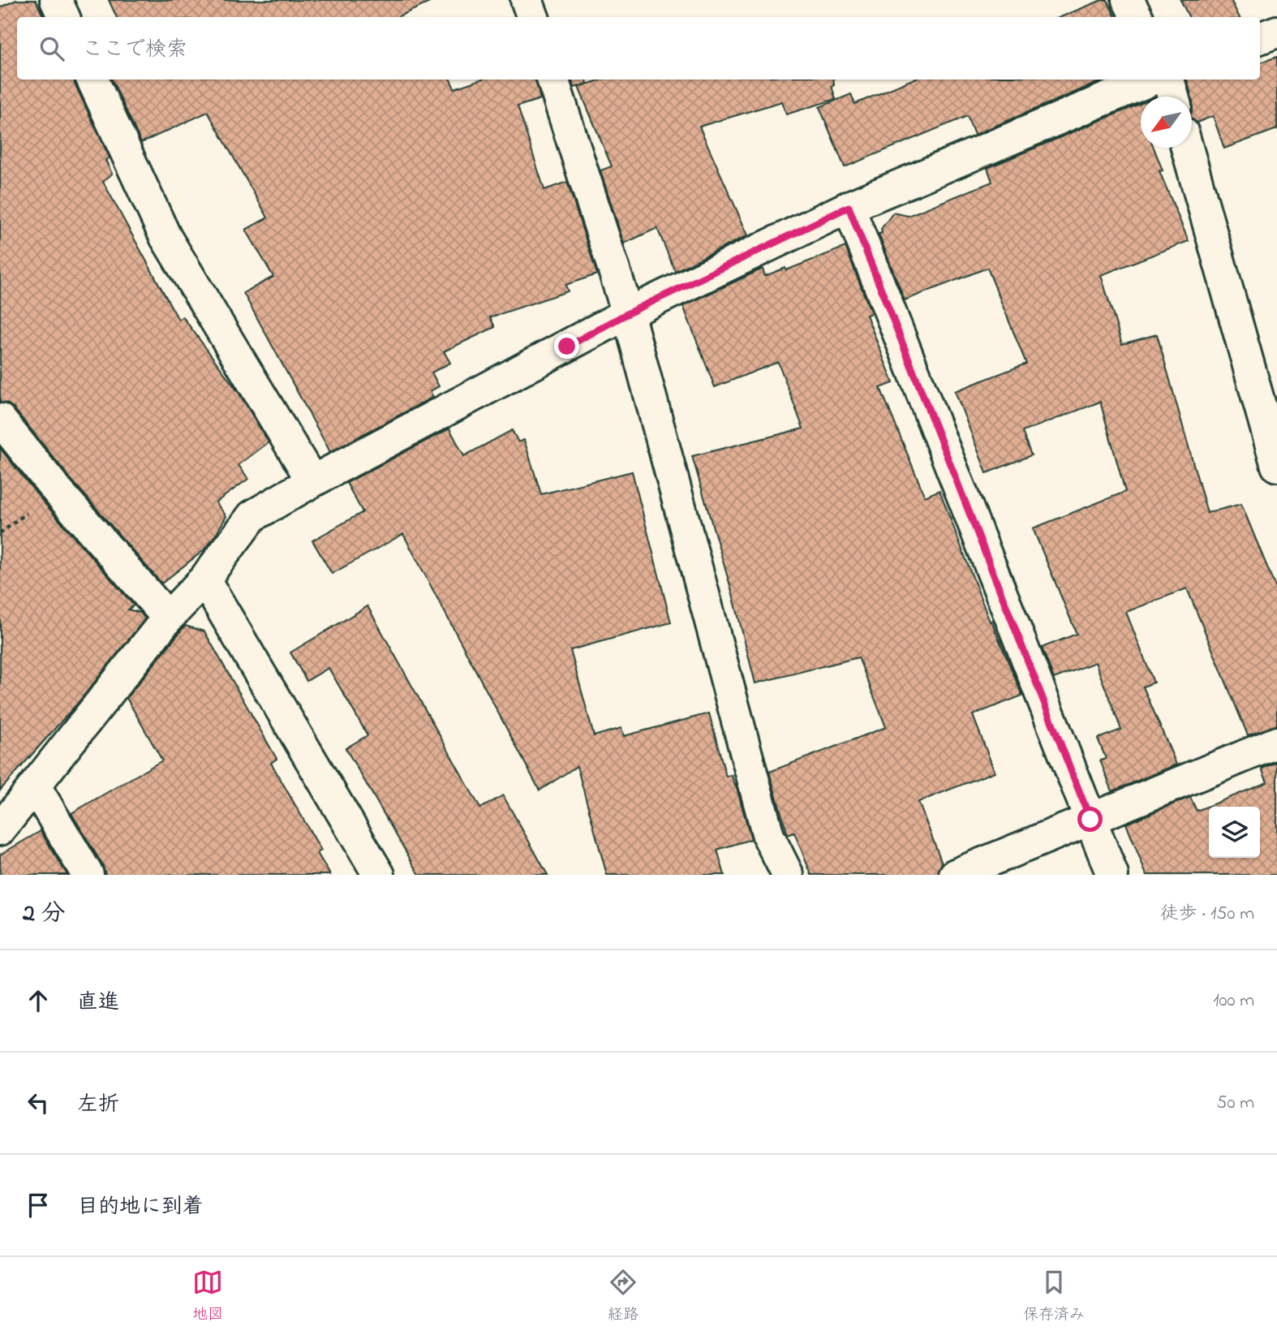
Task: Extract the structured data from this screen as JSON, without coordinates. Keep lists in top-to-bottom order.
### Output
{
  "north": "bottom left",
  "page": {
    "search": "ここで検索",
    "heading": ["2 分", "徒歩 · 150 m"],
    "list": [
      ["直進", "100 m"],
      ["左折", "50 m"],
      "目的地に到着"
    ],
    "nav": ["地図", "経路", "保存済み"]
  }
}
